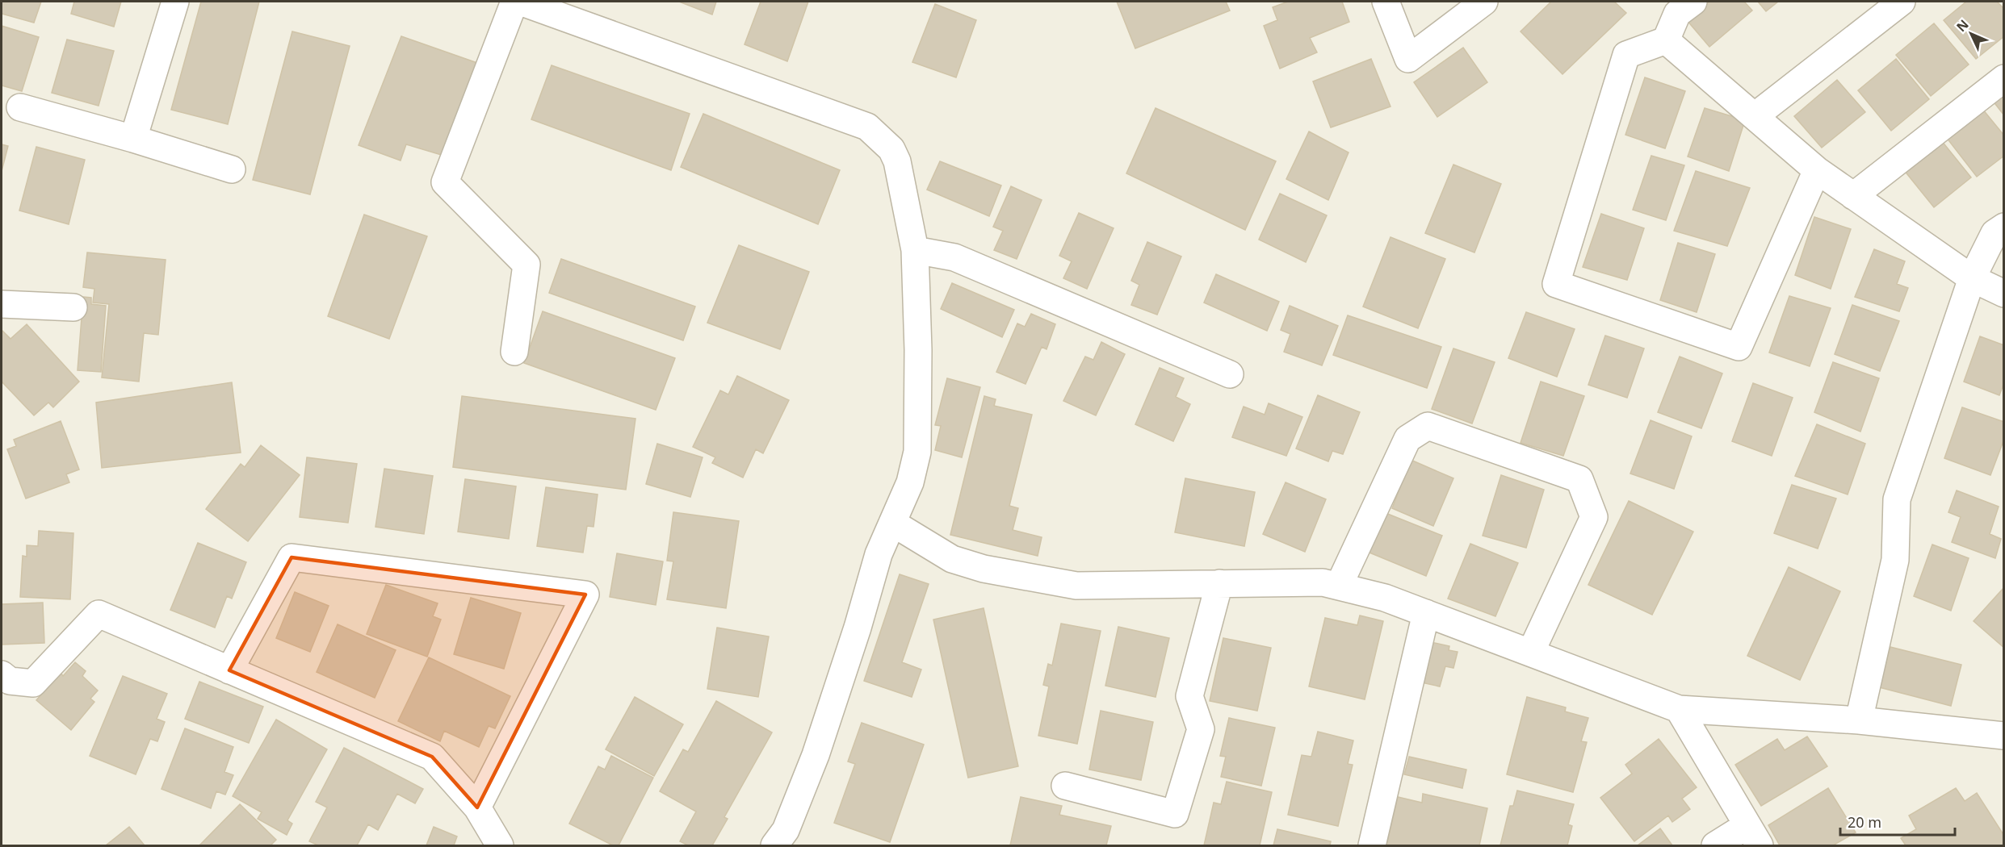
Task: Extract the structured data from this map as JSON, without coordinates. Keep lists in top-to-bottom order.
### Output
{
  "scale_bar": "20 m",
  "north": "top left"
}
